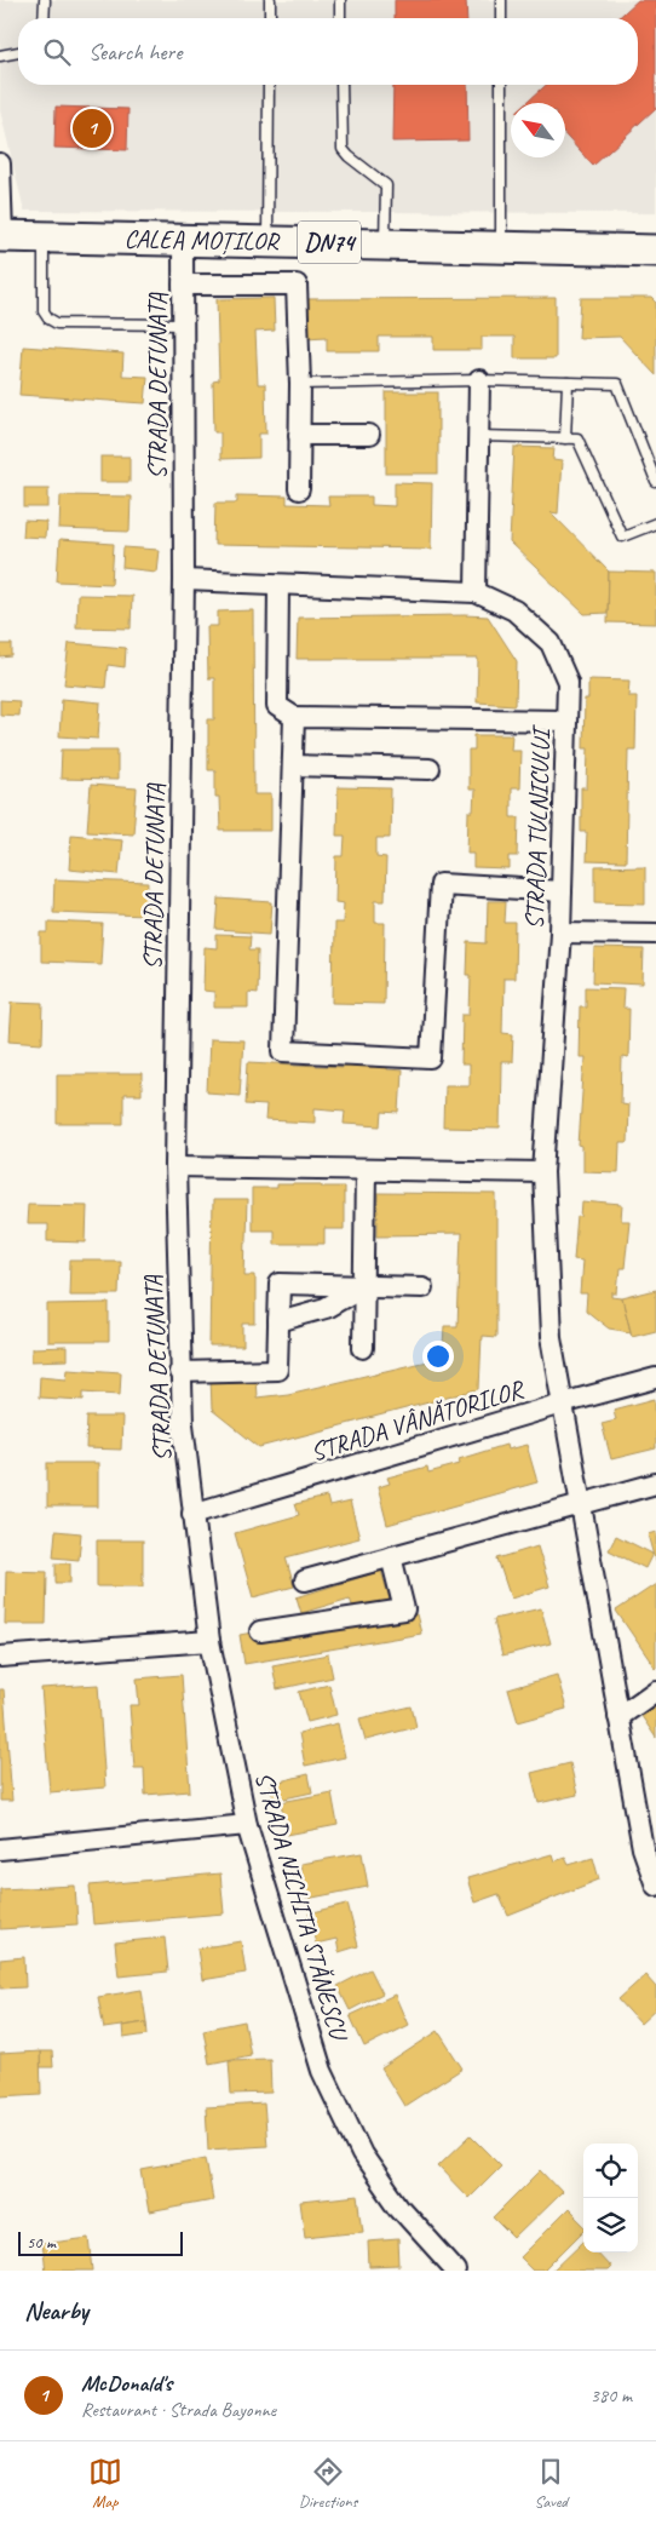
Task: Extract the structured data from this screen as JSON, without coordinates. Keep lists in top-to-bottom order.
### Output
{
  "streets": {
    "main road": ["CALEA MOȚILOR", "DN74"],
    "street": [
      "STRADA DETUNATA",
      "STRADA TULNICULUI",
      "STRADA VÂNĂTORILOR",
      "STRADA NICHITA STĂNESCU"
    ]
  },
  "crossings": [
    ["CALEA MOȚILOR", "STRADA DETUNATA"],
    ["STRADA DETUNATA", "STRADA TULNICULUI"],
    ["STRADA DETUNATA", "STRADA VÂNĂTORILOR"],
    ["STRADA DETUNATA", "STRADA NICHITA STĂNESCU"],
    ["STRADA TULNICULUI", "STRADA VÂNĂTORILOR"],
    ["STRADA VÂNĂTORILOR", "STRADA NICHITA STĂNESCU"]
  ],
  "scale_bar": "50 m",
  "north": "top left",
  "page": {
    "search": "Search here",
    "pins": "1",
    "scale": "50 m",
    "heading": "Nearby",
    "list": [
      {
        "mark": "1",
        "name": "McDonald's",
        "note": "Restaurant · Strada Bayonne",
        "value": "380 m"
      }
    ],
    "nav": ["Map", "Directions", "Saved"]
  }
}
